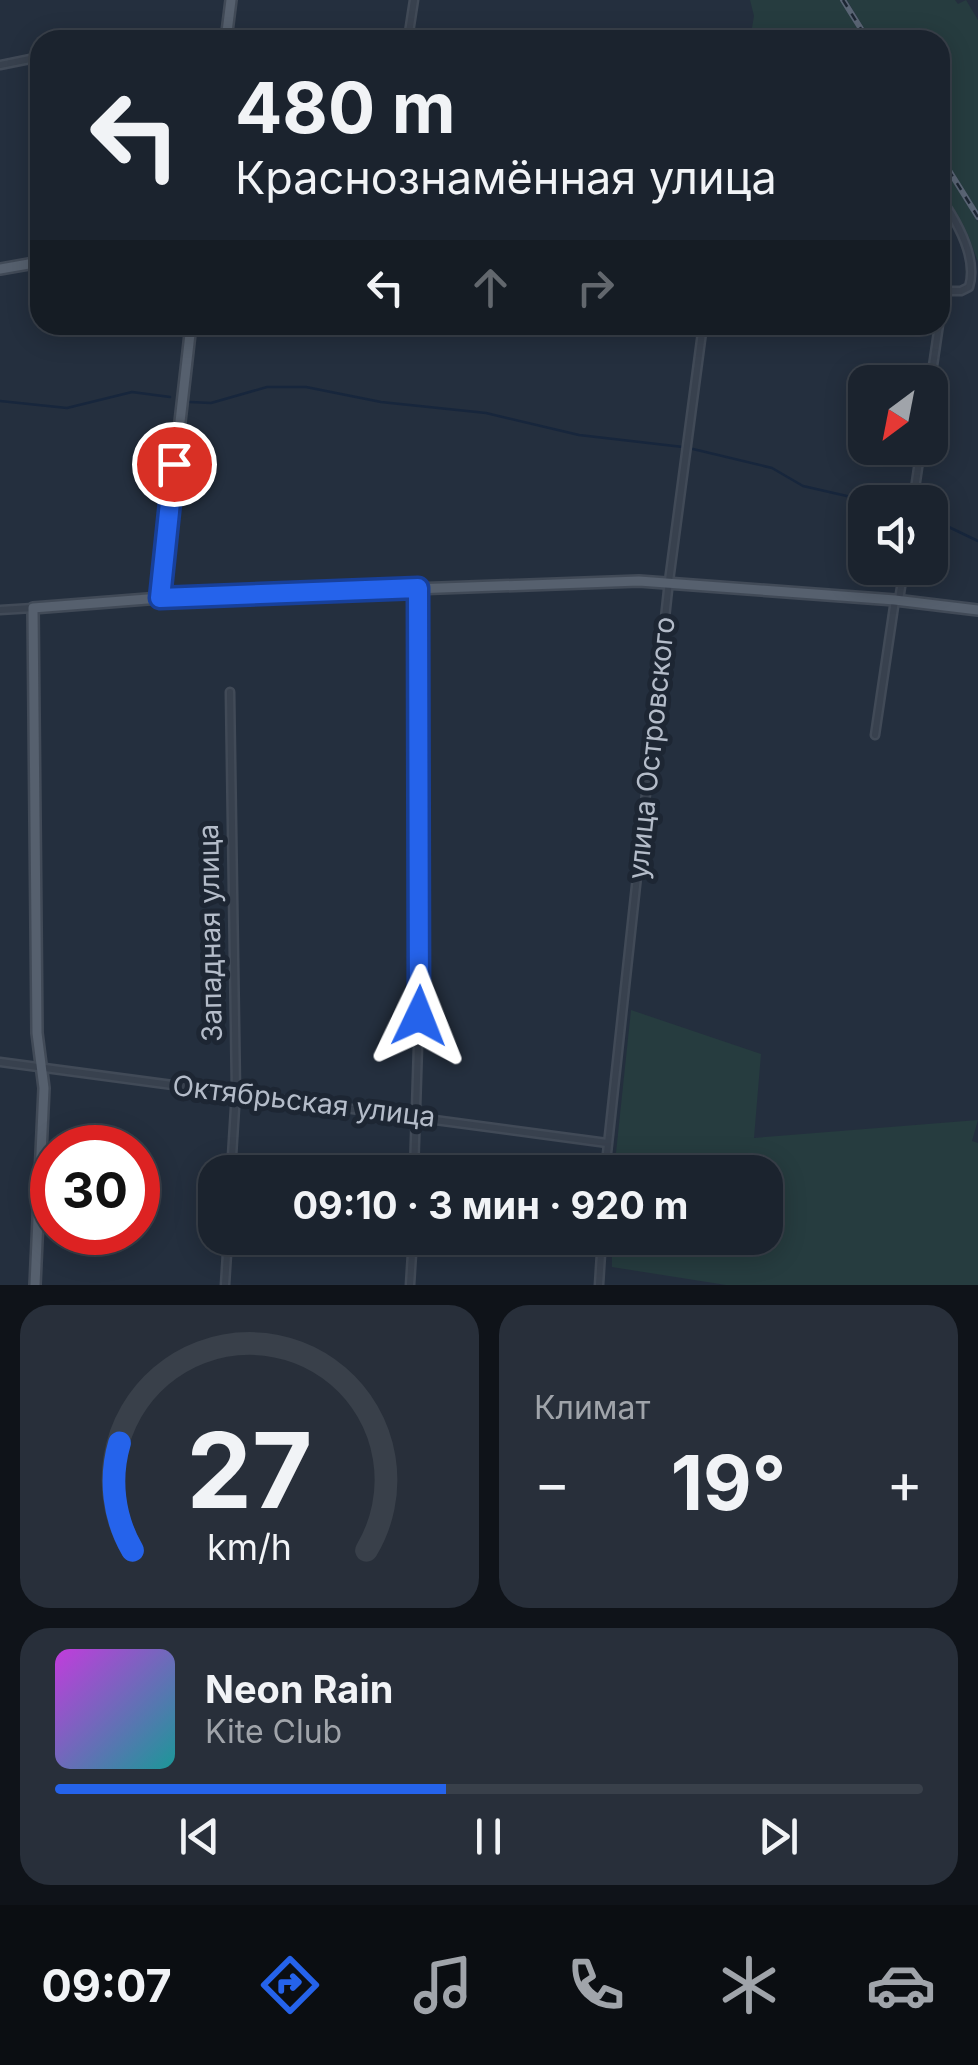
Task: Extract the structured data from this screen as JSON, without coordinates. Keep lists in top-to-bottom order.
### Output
{
  "streets": {
    "street": ["улица Островского", "Западная улица", "Октябрьская улица"]
  },
  "crossings": [
    ["улица Островского", "Октябрьская улица"],
    ["Западная улица", "Октябрьская улица"]
  ],
  "north": "bottom left",
  "page": {
    "turn": ["480 m", "Краснознамённая улица"],
    "limit": "30",
    "trip": "09:10 · 3 мин · 920 m",
    "tile": "Климат",
    "heat": ["−", "19°", "+"],
    "song": ["Neon Rain", "Kite Club"],
    "tabs": "09:07",
    "gauge": ["27", "km/h"]
  }
}
